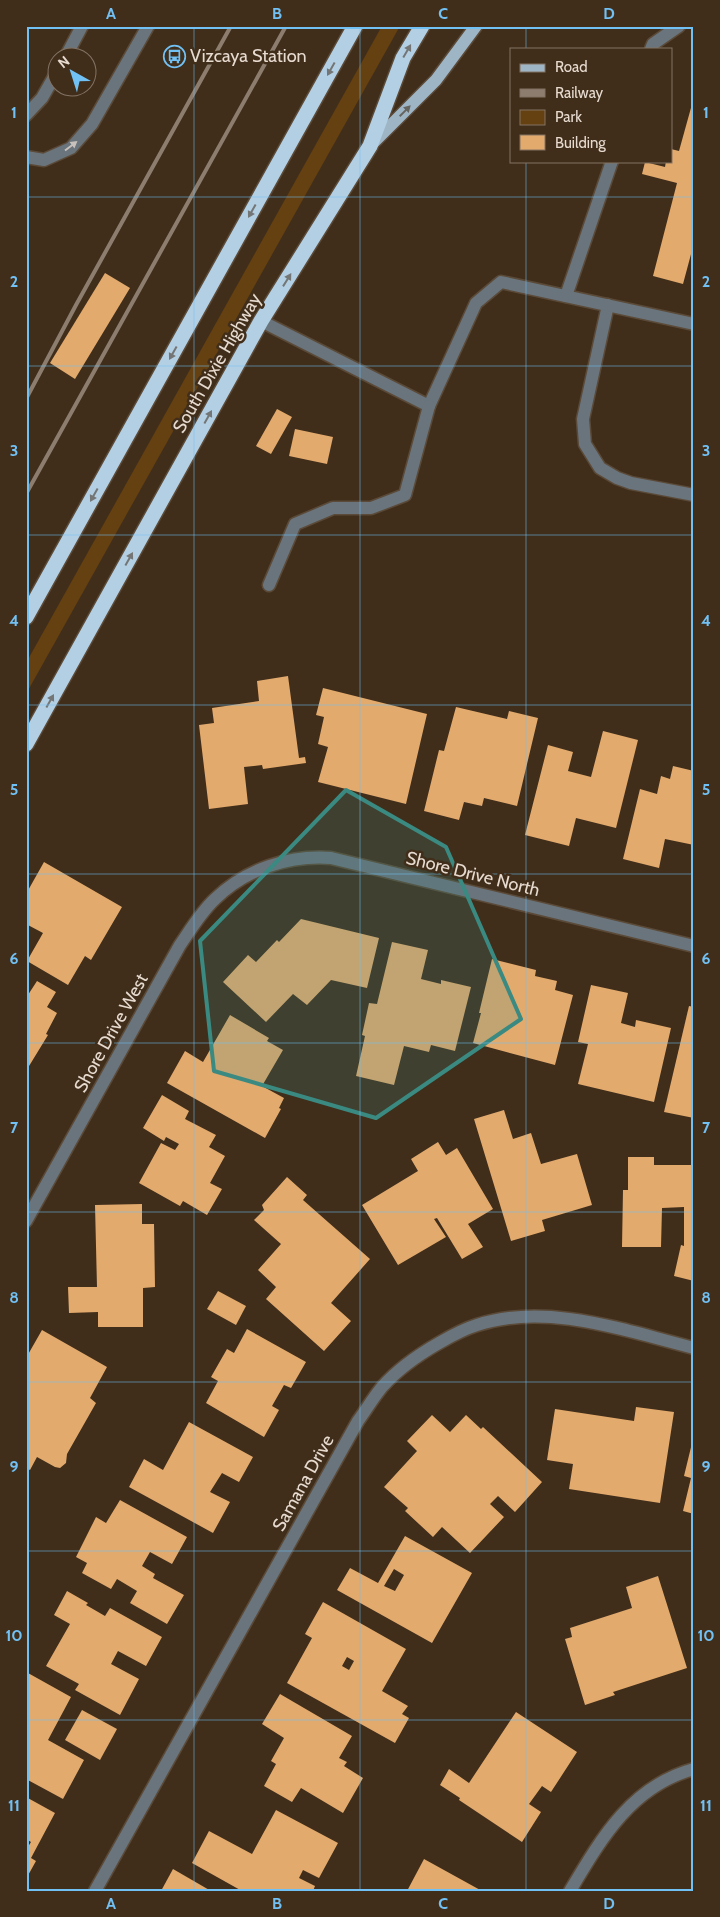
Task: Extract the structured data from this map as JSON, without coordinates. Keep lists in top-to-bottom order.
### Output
{
  "streets": {
    "highway": ["South Dixie Highway"],
    "street": ["Shore Drive North", "Shore Drive West", "Samana Drive"]
  },
  "crossings": [
    ["Shore Drive North", "Shore Drive West"]
  ],
  "one_way": ["South Dixie Highway"],
  "places": {
    "bus stop": ["Vizcaya Station"]
  },
  "legend": [
    "Road",
    "Railway",
    "Park",
    "Building"
  ],
  "north": "top left",
  "grid": {
    "columns": [
      "A",
      "B",
      "C",
      "D"
    ],
    "rows": [
      "1",
      "2",
      "3",
      "4",
      "5",
      "6",
      "7",
      "8",
      "9",
      "10",
      "11"
    ]
  }
}
